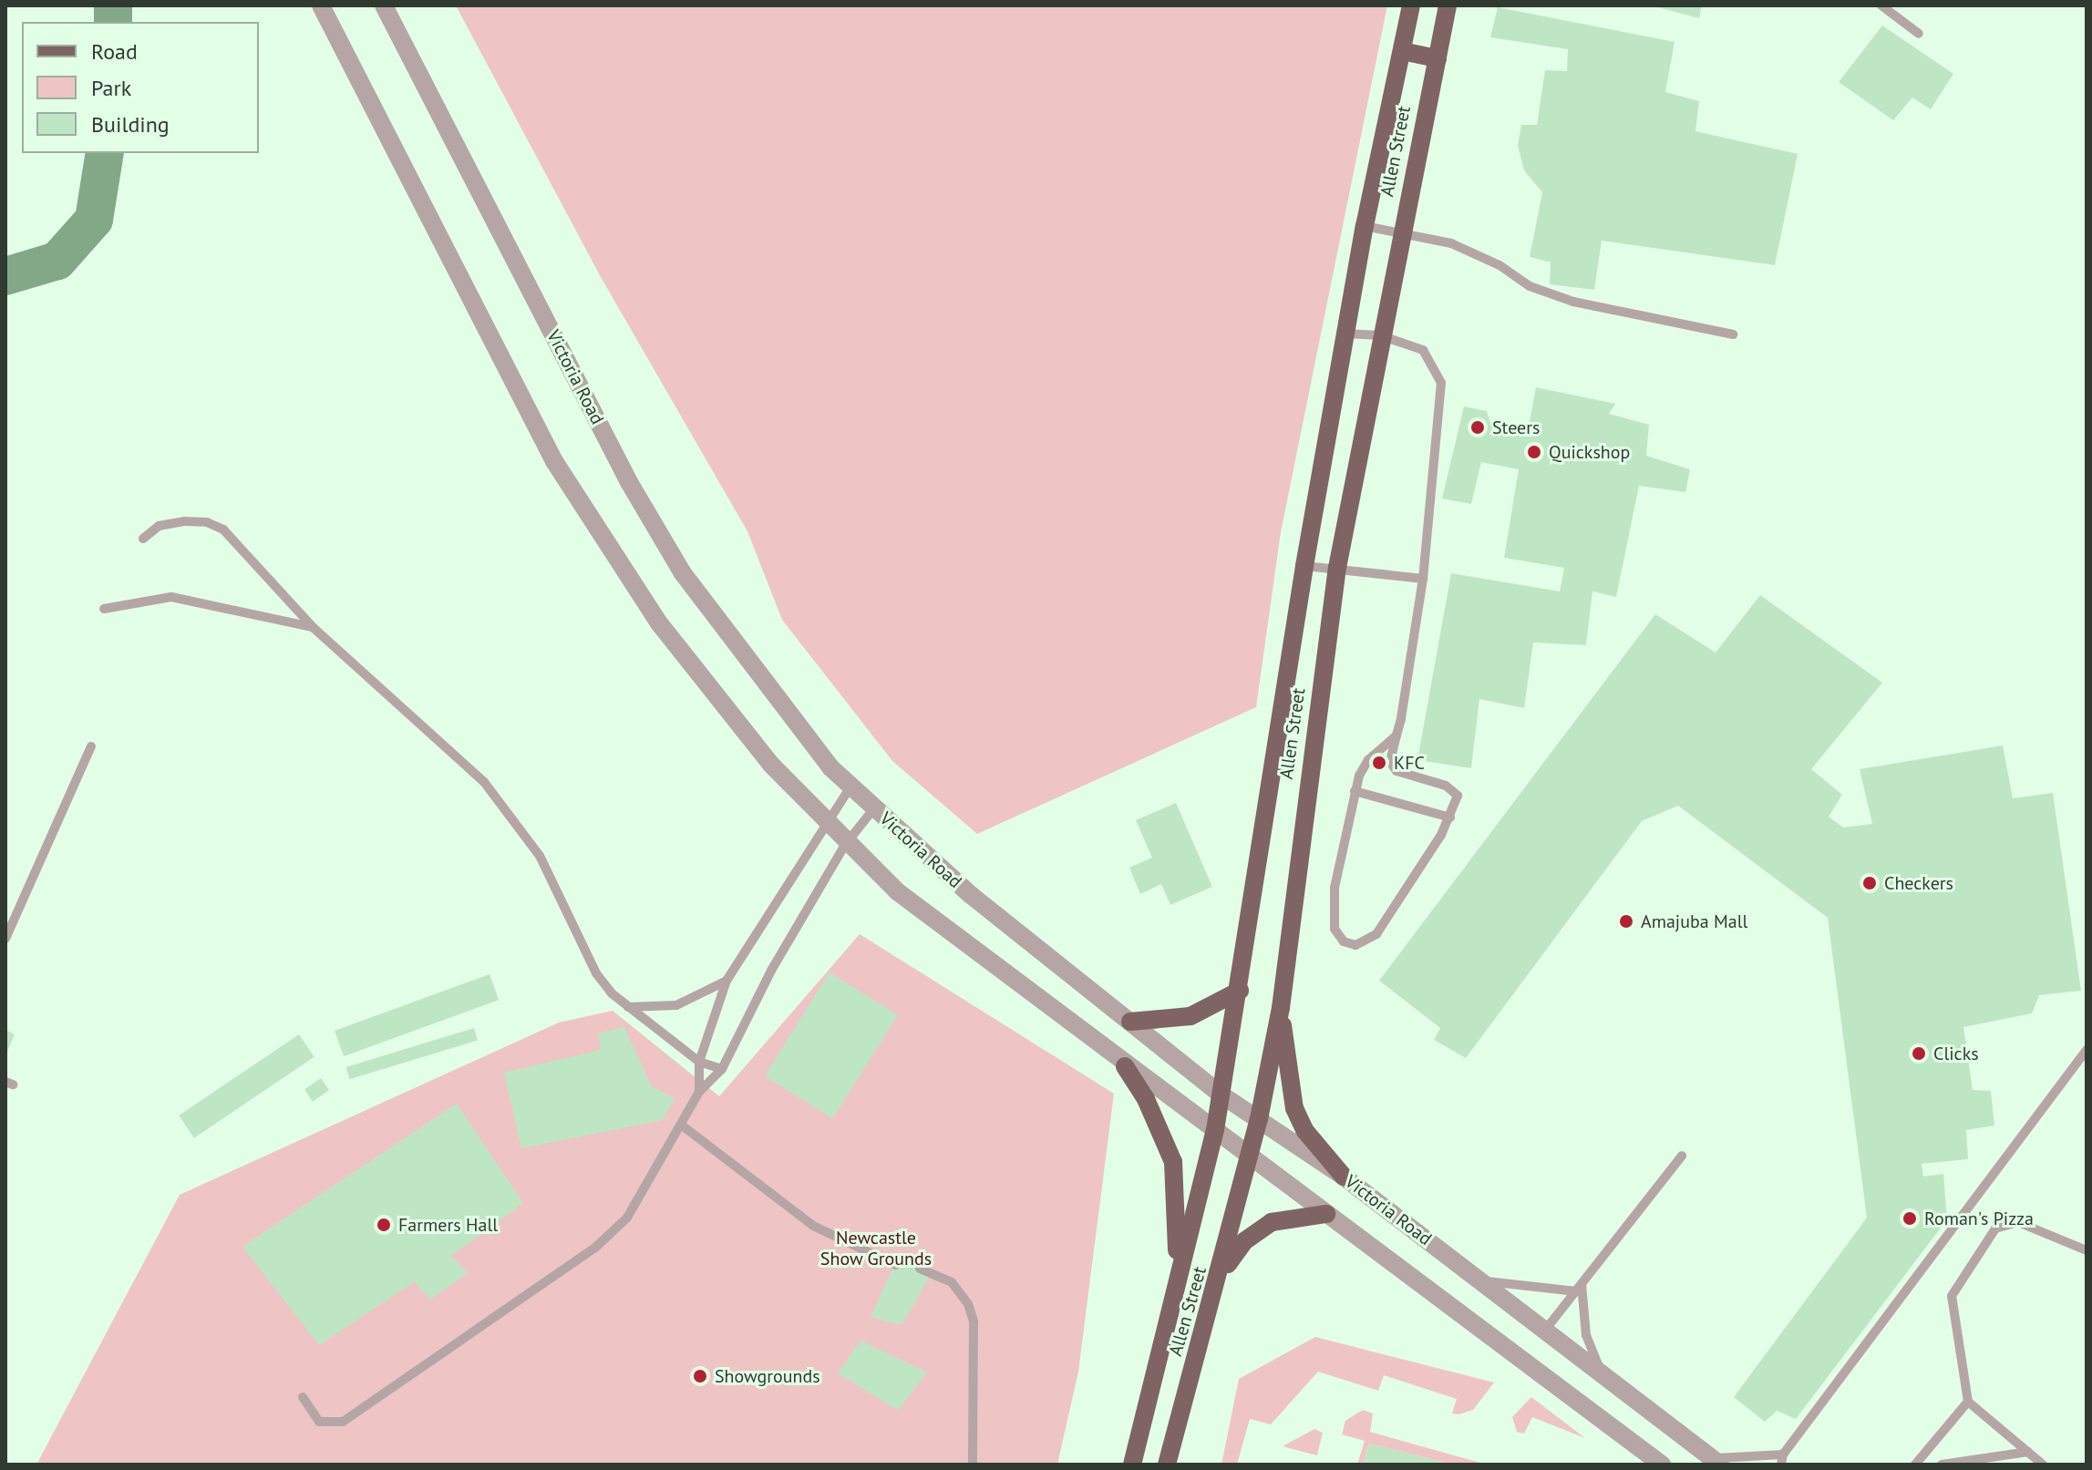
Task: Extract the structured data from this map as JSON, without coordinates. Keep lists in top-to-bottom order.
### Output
{
  "streets": {
    "main road": ["Allen Street"],
    "street": ["Victoria Road"]
  },
  "crossings": [
    ["Allen Street", "Victoria Road"]
  ],
  "parks": ["Newcastle Show Grounds"],
  "places": [
    "Steers",
    "Quickshop",
    "KFC",
    "Checkers",
    "Amajuba Mall",
    "Clicks",
    "Roman's Pizza",
    "Farmers Hall",
    "Showgrounds"
  ],
  "legend": ["Road", "Park", "Building"]
}
